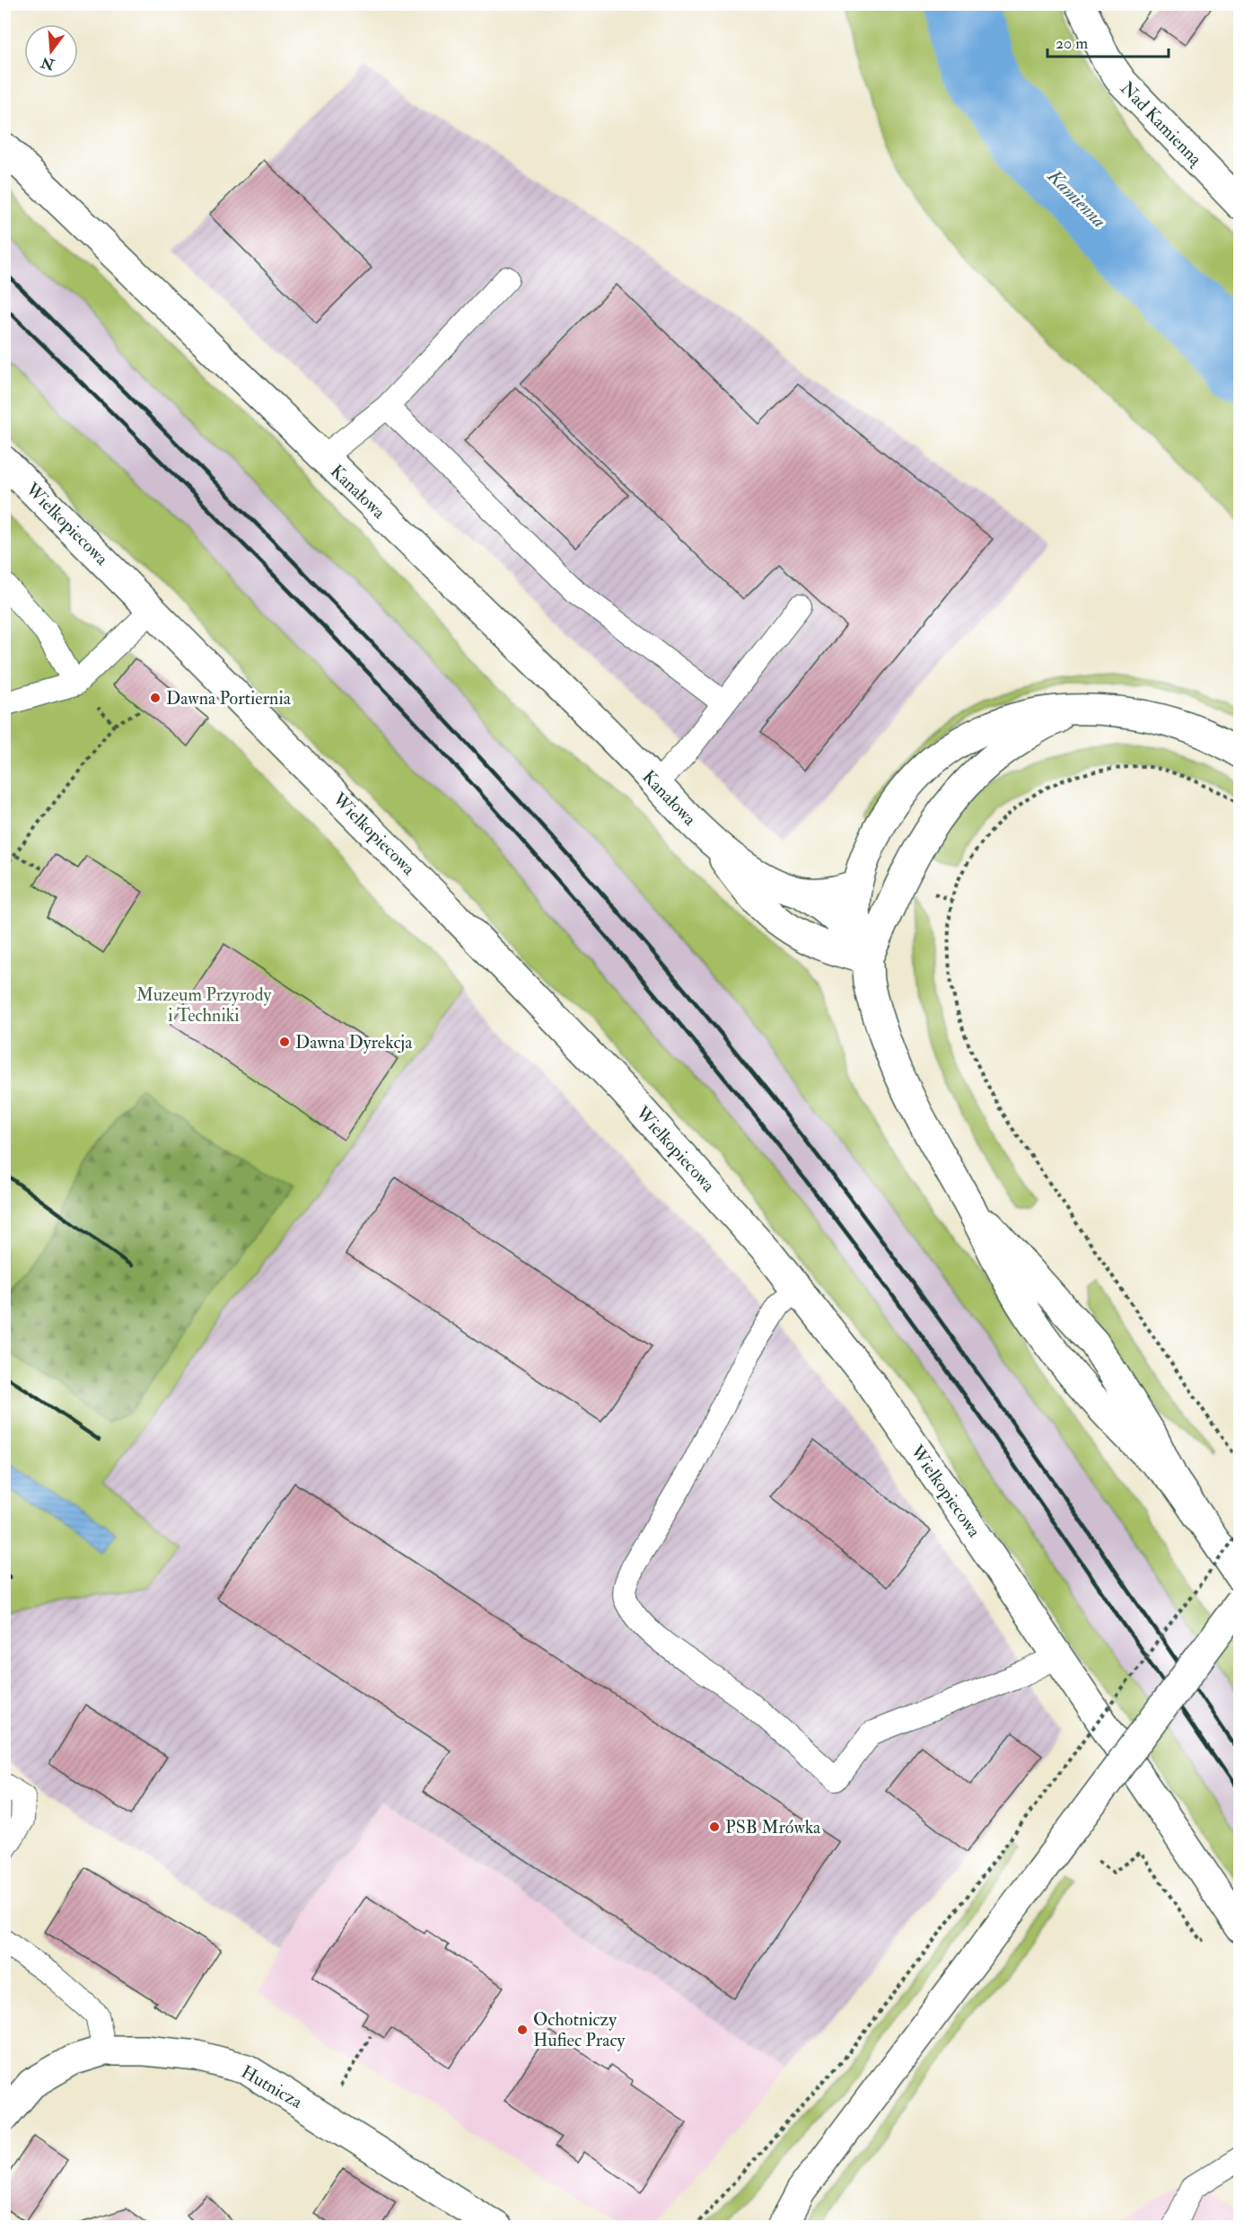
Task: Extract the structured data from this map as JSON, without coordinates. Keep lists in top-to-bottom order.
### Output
{
  "streets": {
    "street": [
      "Nad Kamienną",
      "Kanałowa",
      "Wielkopiecowa",
      "Hutnicza"
    ]
  },
  "water": ["Kamienna"],
  "parks": ["Muzeum Przyrody i Techniki"],
  "places": [
    "Dawna Portiernia",
    "Dawna Dyrekcja",
    "PSB Mrówka",
    "Ochotniczy Hufiec Pracy"
  ],
  "scale_bar": "20 m",
  "north": "bottom"
}
